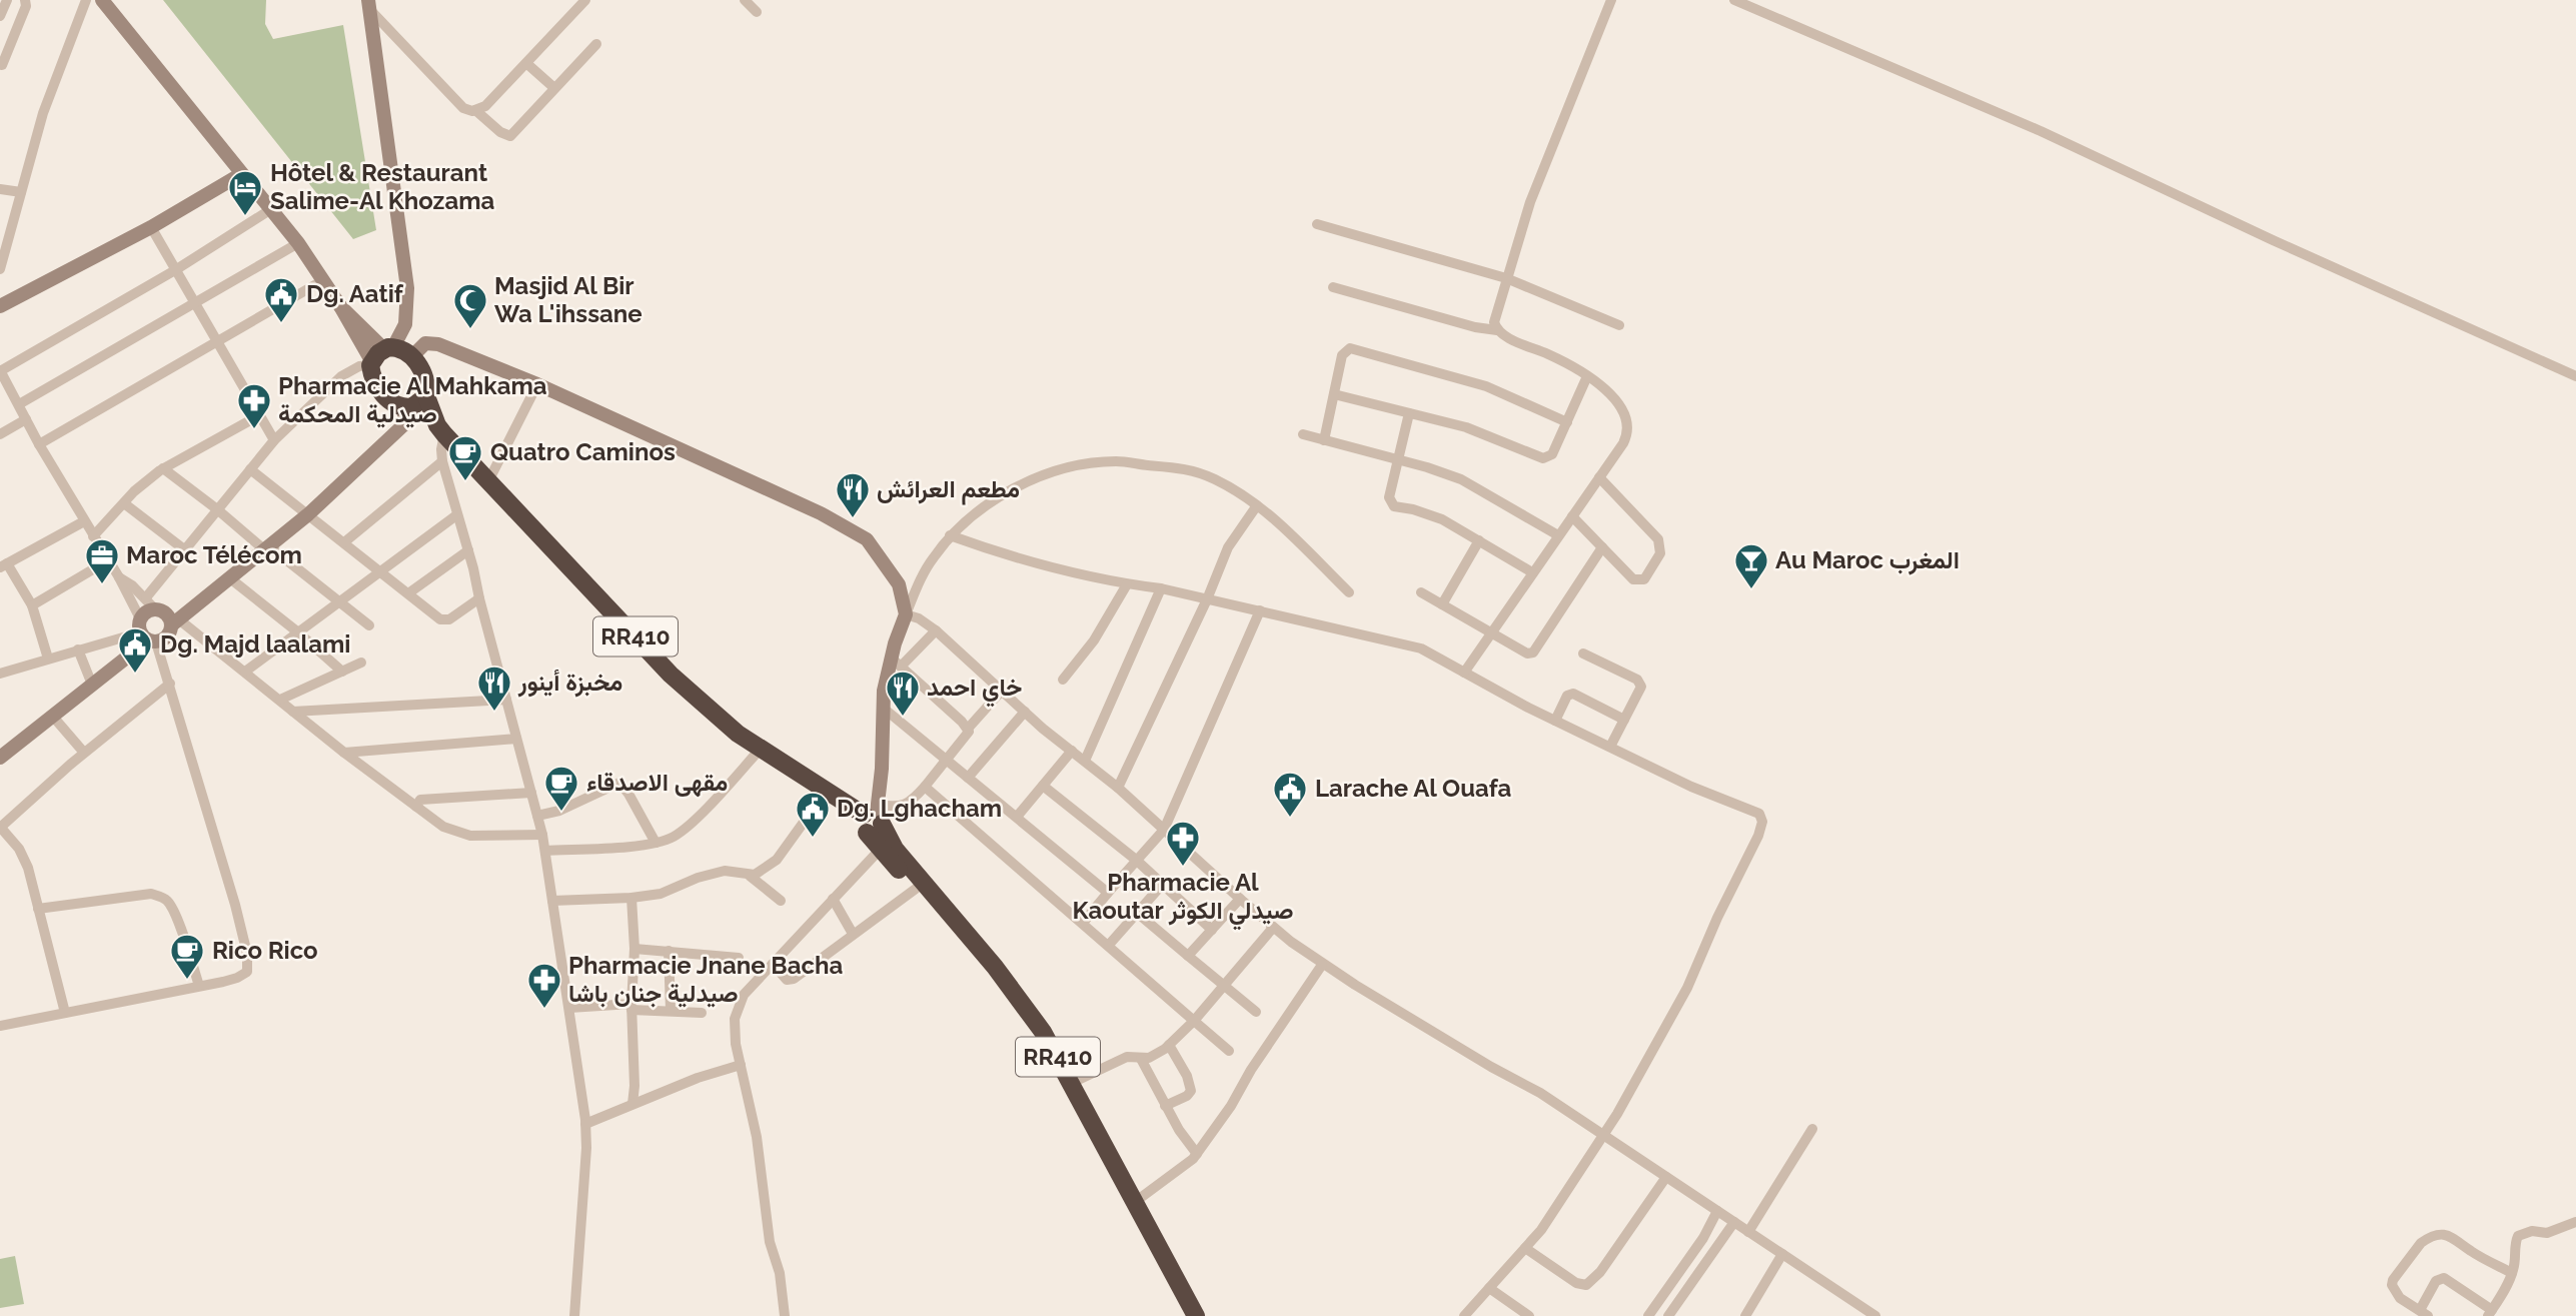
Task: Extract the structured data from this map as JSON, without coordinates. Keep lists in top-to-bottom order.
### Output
{
  "streets": {
    "highway": ["RR410"]
  },
  "places": {
    "hotel": ["Hôtel & Restaurant Salime-Al Khozama"],
    "public building": [
      "Dg. Aatif",
      "Dg. Majd laalami",
      "Larache Al Ouafa",
      "Dg. Lghacham"
    ],
    "mosque": ["Masjid Al Bir Wa L'ihssane"],
    "pharmacy": ["Pharmacie Al Mahkama صيدلية المحكمة", "Pharmacie Al Kaoutar صيدلي الكوثر", "Pharmacie Jnane Bacha صيدلية جنان باشا"],
    "cafe": ["Quatro Caminos", "مقهى الاصدقاء", "Rico Rico"],
    "restaurant": ["مطعم العرائش", "مخبزة أينور", "خاي احمد"],
    "office": ["Maroc Télécom"],
    "bar": ["Au Maroc المغرب"]
  }
}
